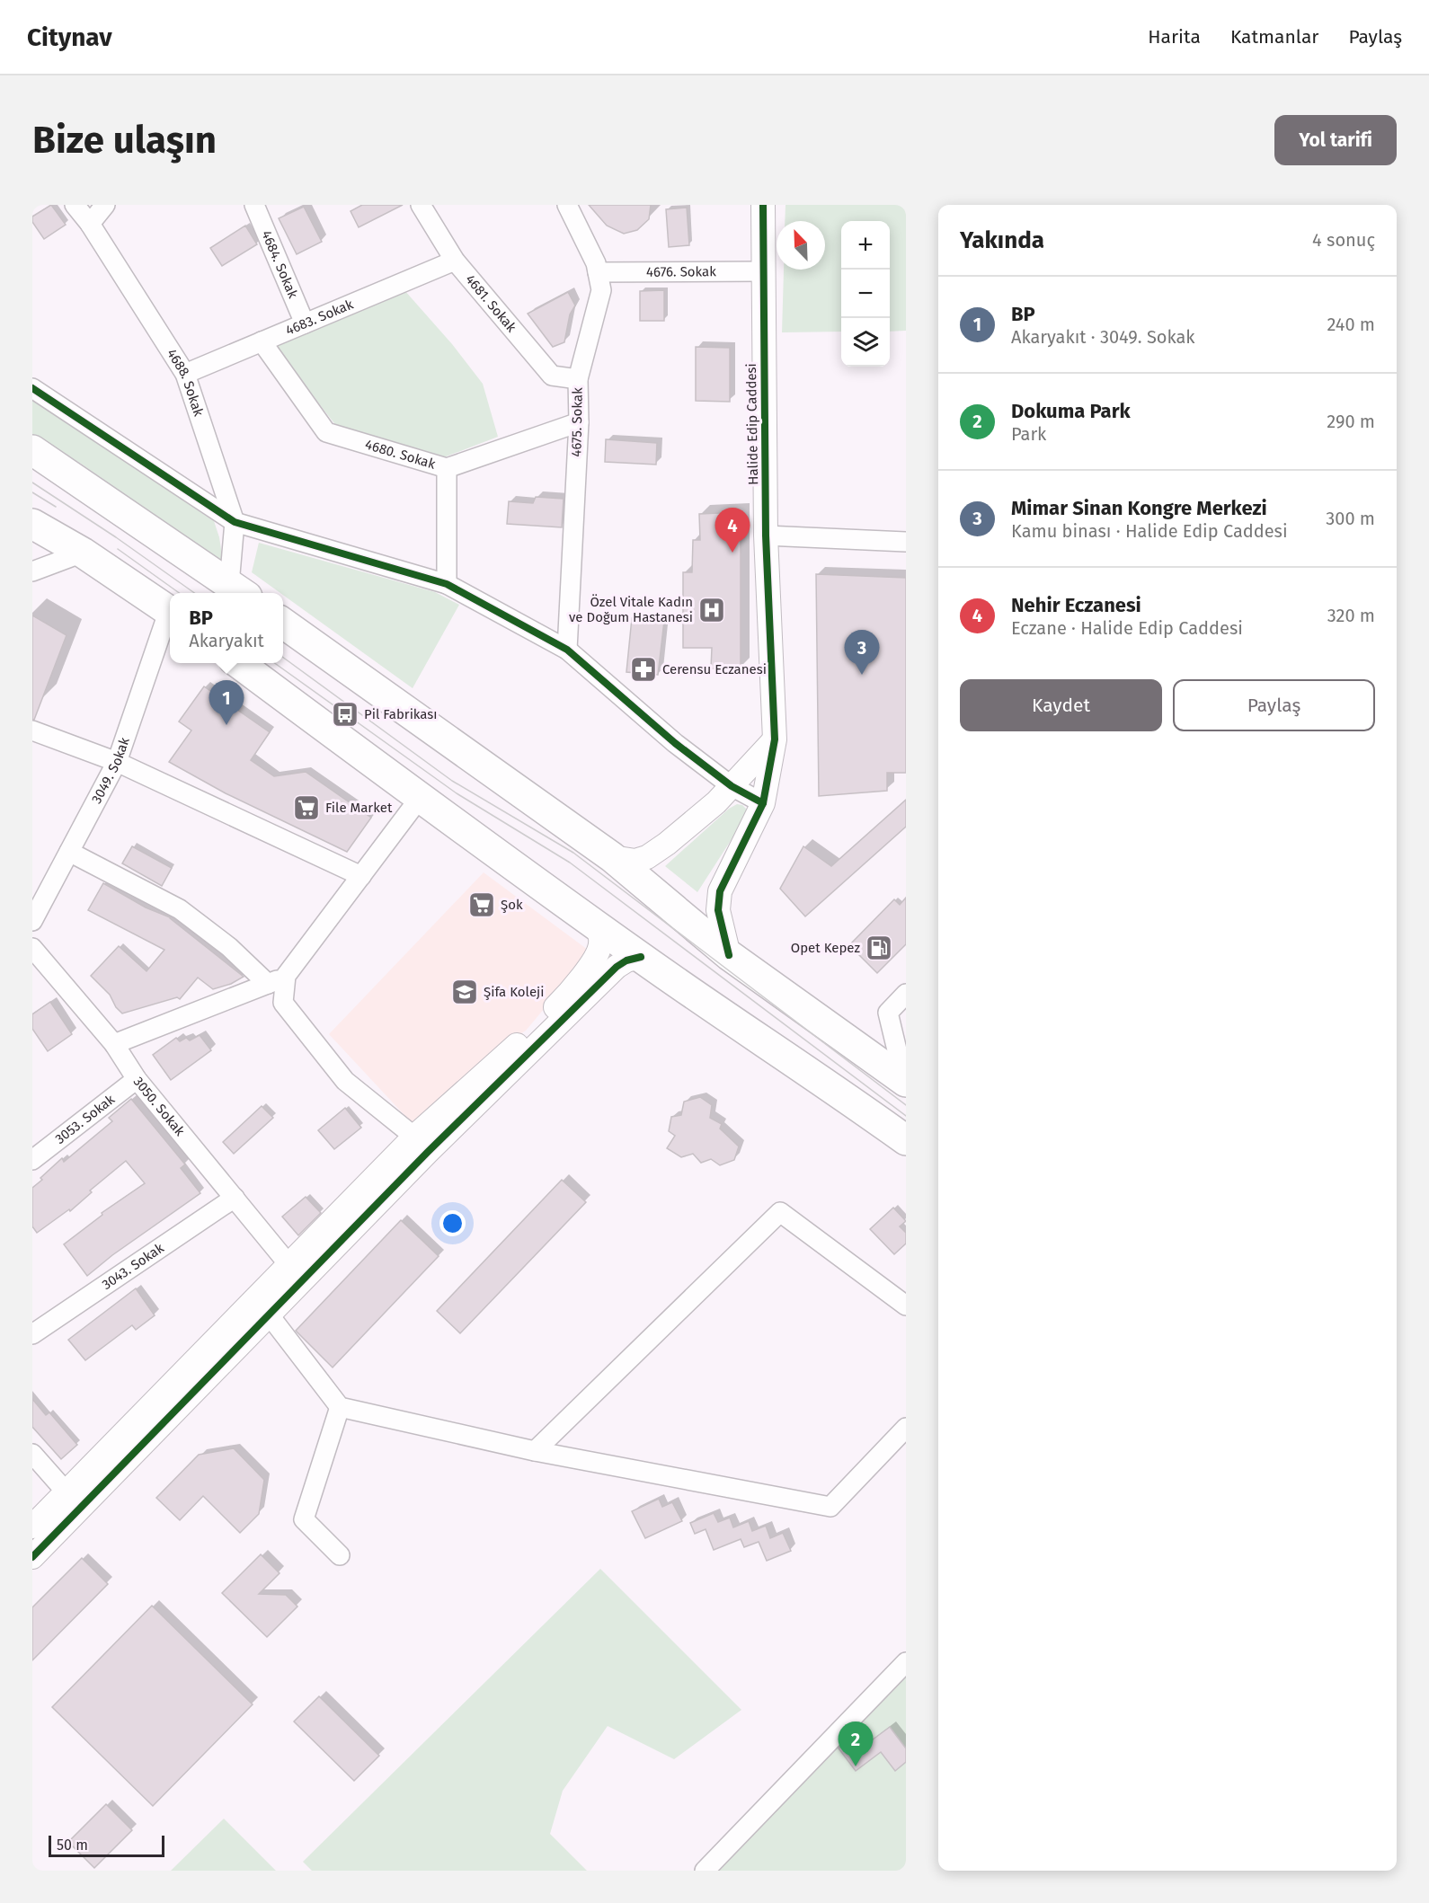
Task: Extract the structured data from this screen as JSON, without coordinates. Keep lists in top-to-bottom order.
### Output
{
  "streets": {
    "street": [
      "4684. Sokak",
      "4676. Sokak",
      "4681. Sokak",
      "4683. Sokak",
      "4688. Sokak",
      "4675. Sokak",
      "Halide Edip Caddesi",
      "4680. Sokak",
      "3049. Sokak",
      "3050. Sokak",
      "3053. Sokak",
      "3043. Sokak"
    ]
  },
  "crossings": [
    ["4684. Sokak", "4683. Sokak"],
    ["4676. Sokak", "4675. Sokak"],
    ["4676. Sokak", "Halide Edip Caddesi"],
    ["4681. Sokak", "4683. Sokak"],
    ["4681. Sokak", "4675. Sokak"],
    ["4683. Sokak", "4688. Sokak"],
    ["4683. Sokak", "4680. Sokak"],
    ["4675. Sokak", "4680. Sokak"],
    ["3050. Sokak", "3053. Sokak"],
    ["3050. Sokak", "3043. Sokak"]
  ],
  "places": {
    "hospital": ["Özel Vitale Kadın ve Doğum Hastanesi"],
    "pharmacy": ["Cerensu Eczanesi"],
    "bus stop": ["Pil Fabrikası"],
    "supermarket": ["File Market", "Şok"],
    "fuel station": ["Opet Kepez"],
    "school or university": ["Şifa Koleji"]
  },
  "scale_bar": "50 m",
  "north": "top left",
  "page": {
    "header": "Citynav",
    "nav": ["Harita", "Katmanlar", "Paylaş"],
    "buttons": [
      "Yol tarifi",
      ["Kaydet", "Paylaş"]
    ],
    "title": "Bize ulaşın",
    "heading": ["Yakında", "4 sonuç"],
    "map_buttons": ["+", "−"],
    "list": [
      {
        "mark": "1",
        "name": "BP",
        "note": "Akaryakıt · 3049. Sokak",
        "value": "240 m"
      },
      {
        "mark": "2",
        "name": "Dokuma Park",
        "note": "Park",
        "value": "290 m"
      },
      {
        "mark": "3",
        "name": "Mimar Sinan Kongre Merkezi",
        "note": "Kamu binası · Halide Edip Caddesi",
        "value": "300 m"
      },
      {
        "mark": "4",
        "name": "Nehir Eczanesi",
        "note": "Eczane · Halide Edip Caddesi",
        "value": "320 m"
      }
    ],
    "pins": [
      "4",
      "3",
      "1",
      "2"
    ],
    "popup": ["BP", "Akaryakıt"],
    "scale": "50 m"
  }
}
